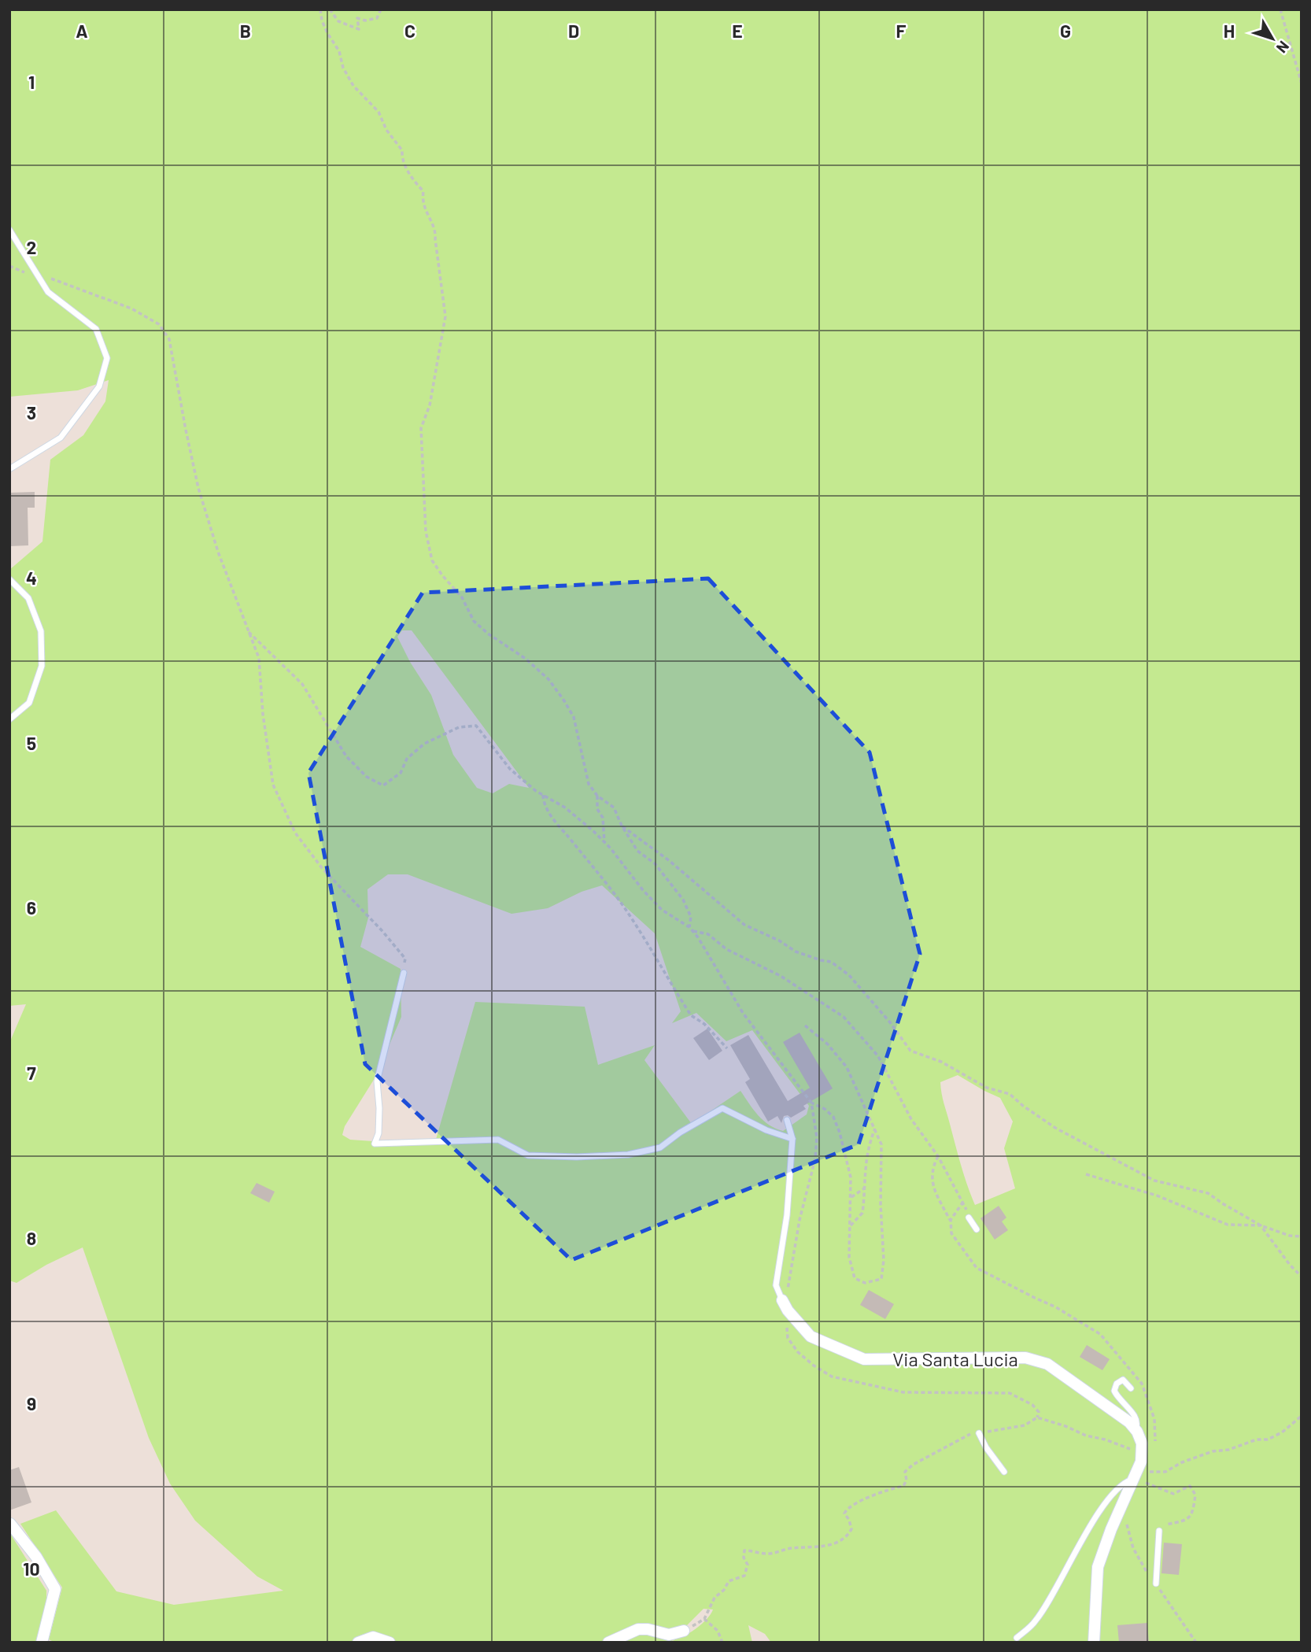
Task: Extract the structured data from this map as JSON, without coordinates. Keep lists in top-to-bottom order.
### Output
{
  "streets": {
    "street": ["Via Santa Lucia"]
  },
  "north": "bottom right",
  "grid": {
    "columns": [
      "A",
      "B",
      "C",
      "D",
      "E",
      "F",
      "G",
      "H"
    ],
    "rows": [
      "1",
      "2",
      "3",
      "4",
      "5",
      "6",
      "7",
      "8",
      "9",
      "10"
    ]
  }
}
